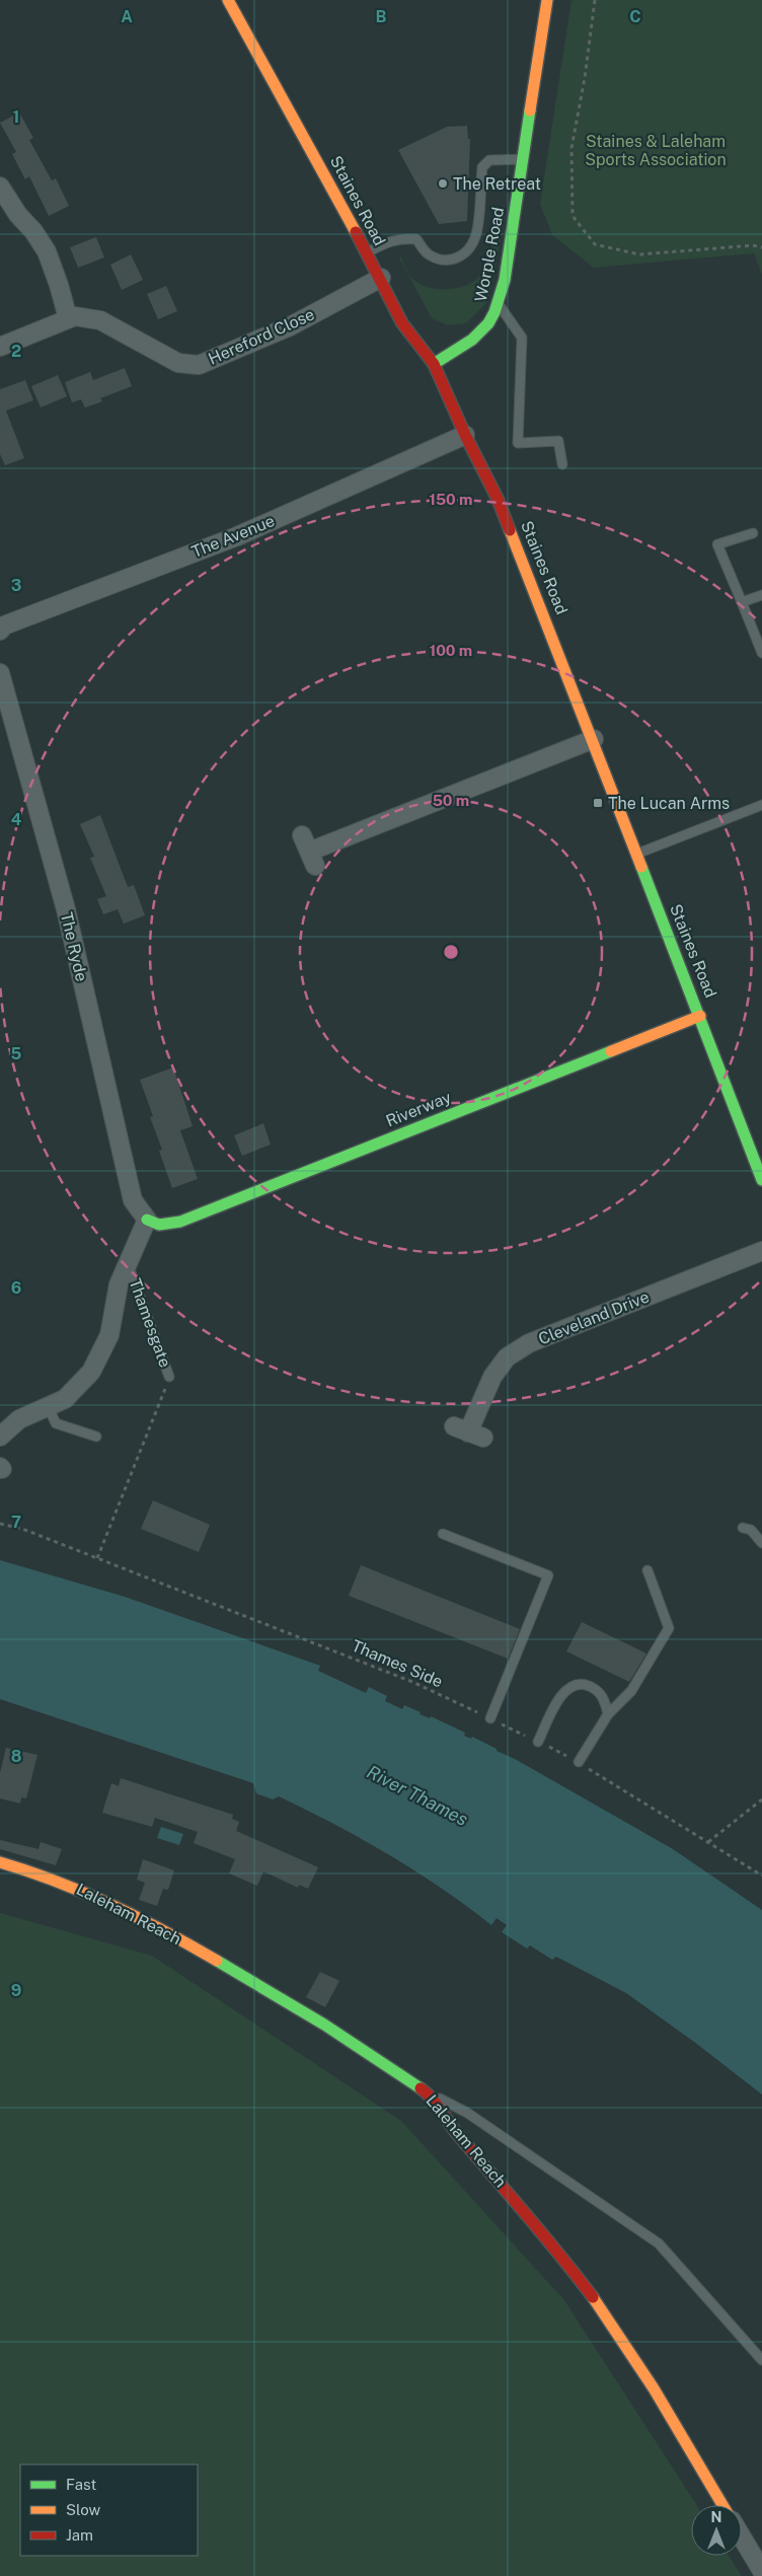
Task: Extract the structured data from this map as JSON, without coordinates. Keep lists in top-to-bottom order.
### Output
{
  "streets": {
    "street": [
      "Staines Road",
      "Worple Road",
      "Hereford Close",
      "The Avenue",
      "The Ryde",
      "Riverway",
      "Cleveland Drive",
      "Thamesgate",
      "Laleham Reach"
    ],
    "path": ["Thames Side"]
  },
  "crossings": [
    ["Staines Road", "Worple Road"],
    ["Staines Road", "Hereford Close"],
    ["Staines Road", "The Avenue"],
    ["Staines Road", "Riverway"],
    ["The Ryde", "Riverway"],
    ["The Ryde", "Thamesgate"],
    ["Riverway", "Thamesgate"],
    ["Thamesgate", "Thames Side"]
  ],
  "water": ["River Thames"],
  "parks": ["Staines & Laleham Sports Association"],
  "places": {
    "other": ["The Retreat"],
    "transit": ["The Lucan Arms"]
  },
  "legend": ["Fast", "Slow", "Jam"],
  "north": "top",
  "grid": {
    "columns": ["A", "B", "C"],
    "rows": [
      "1",
      "2",
      "3",
      "4",
      "5",
      "6",
      "7",
      "8",
      "9"
    ]
  },
  "rings": ["150 m", "100 m", "50 m"]
}
